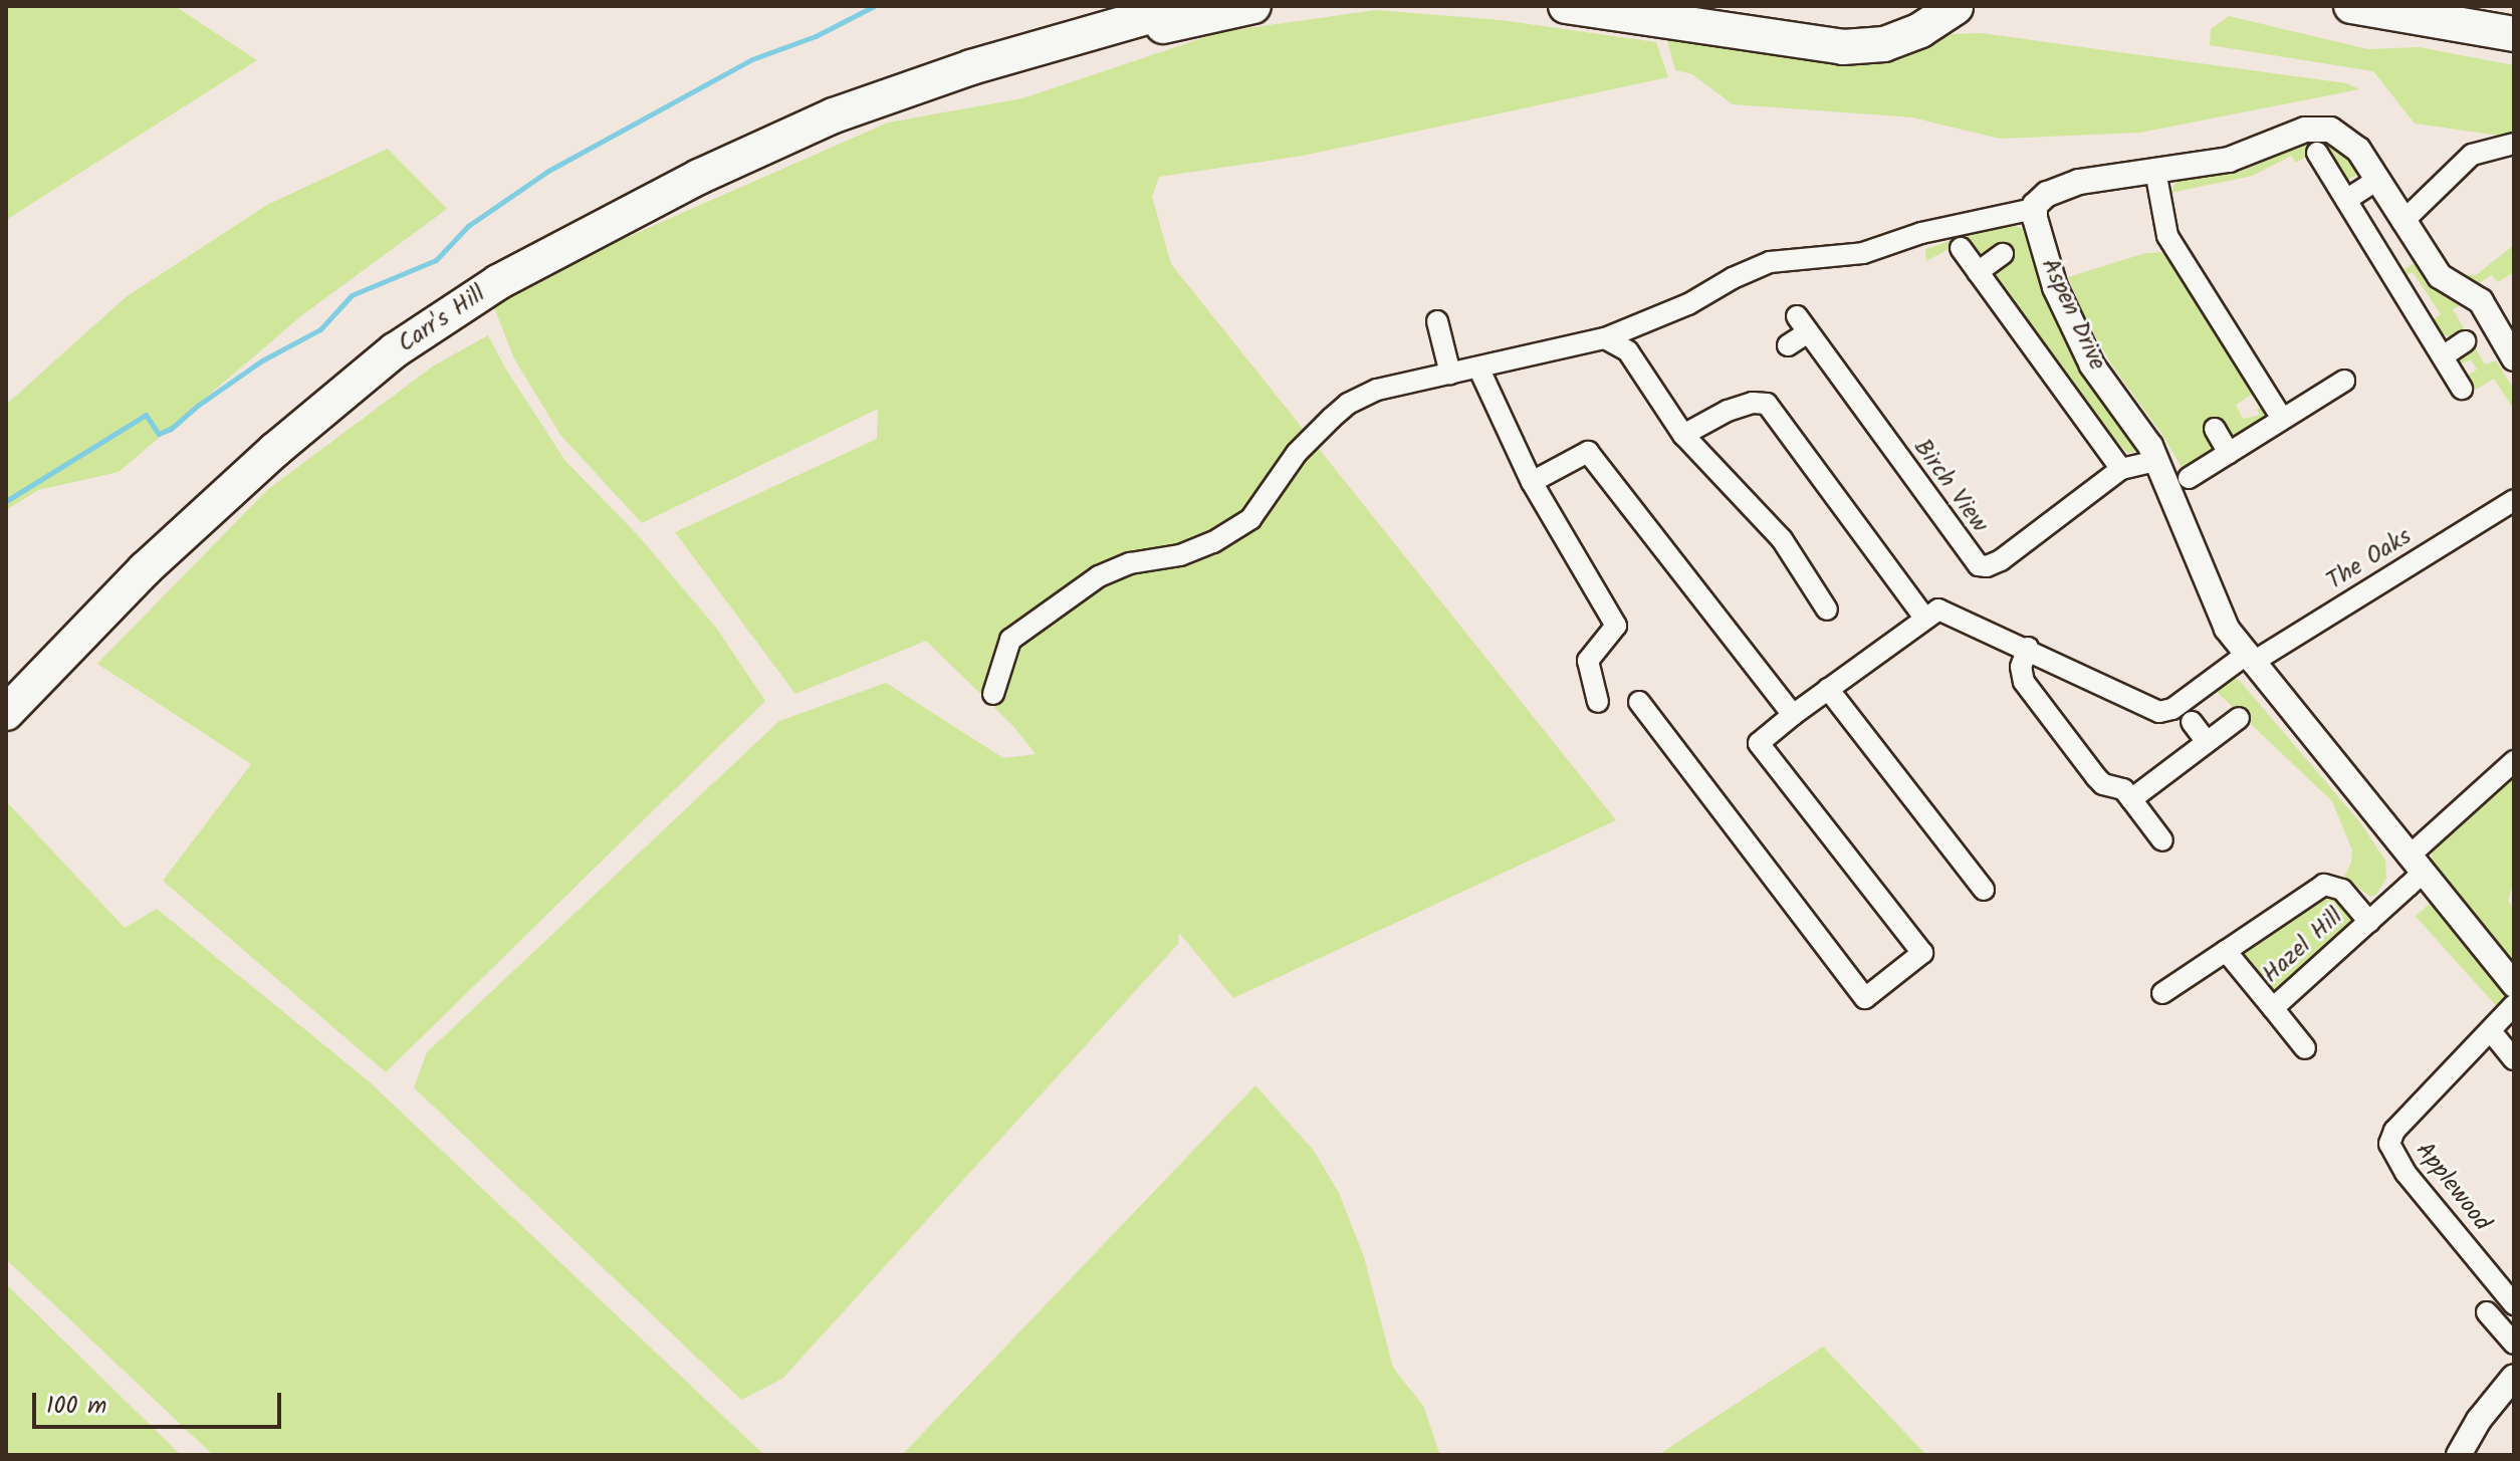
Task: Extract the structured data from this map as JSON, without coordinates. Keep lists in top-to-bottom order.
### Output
{
  "streets": {
    "highway": ["Carr's Hill"],
    "street": [
      "Aspen Drive",
      "Birch View",
      "The Oaks",
      "Hazel Hill",
      "Applewood"
    ]
  },
  "crossings": [
    ["Aspen Drive", "Birch View"],
    ["Aspen Drive", "The Oaks"],
    ["Aspen Drive", "Hazel Hill"]
  ],
  "scale_bar": "100 m"
}
